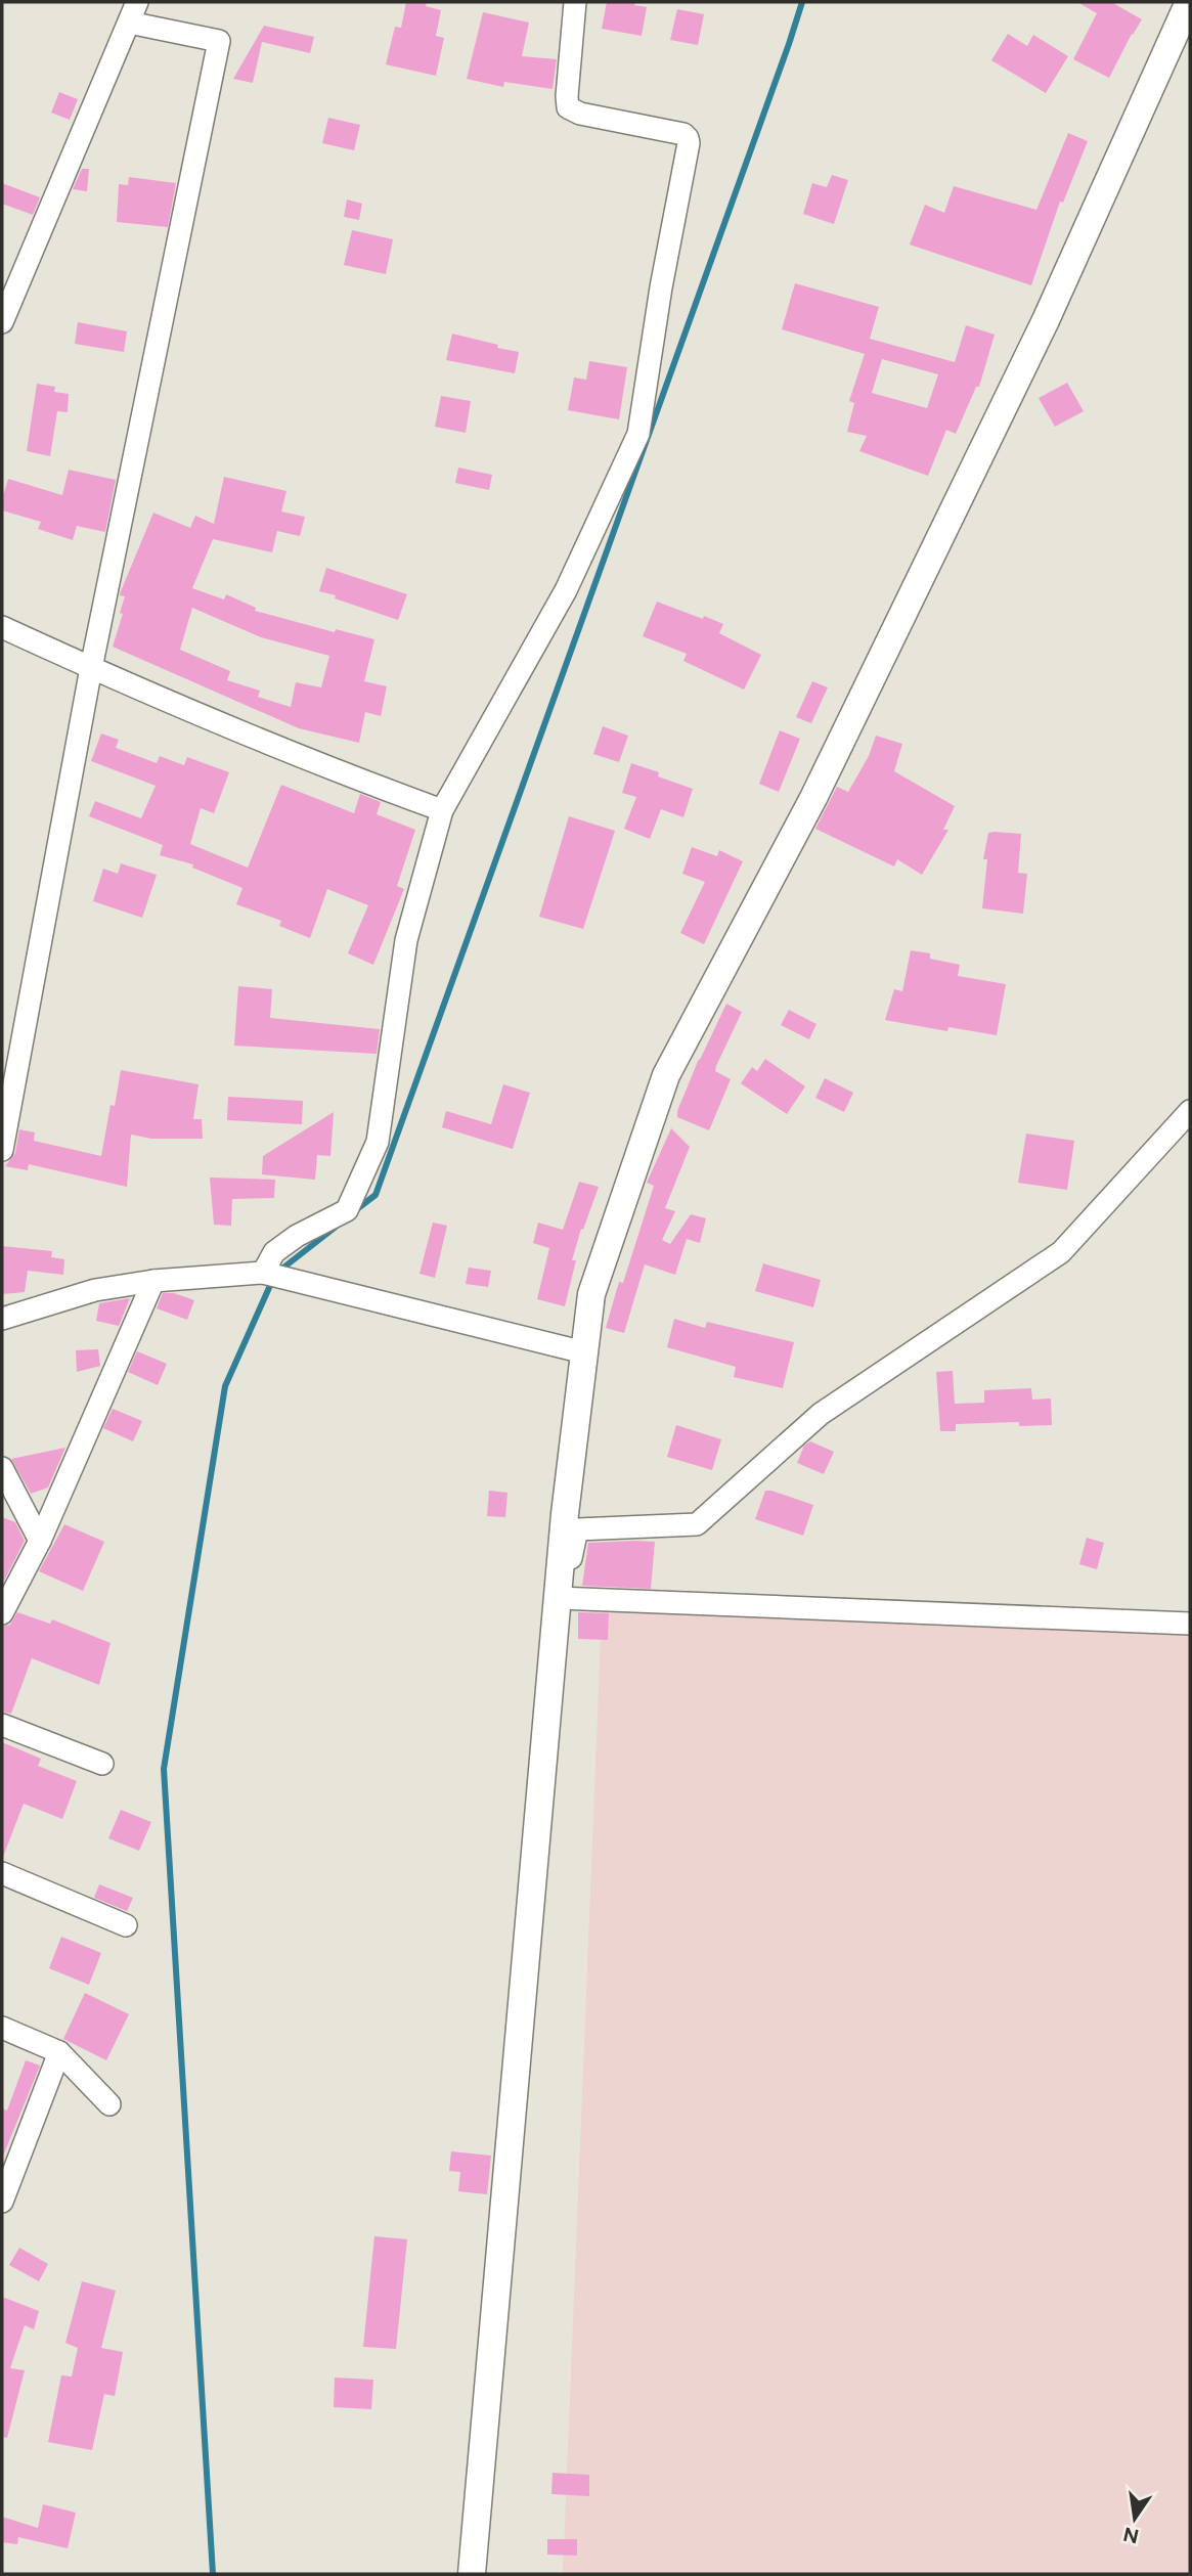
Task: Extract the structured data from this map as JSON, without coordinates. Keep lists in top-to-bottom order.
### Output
{
  "north": "bottom"
}
